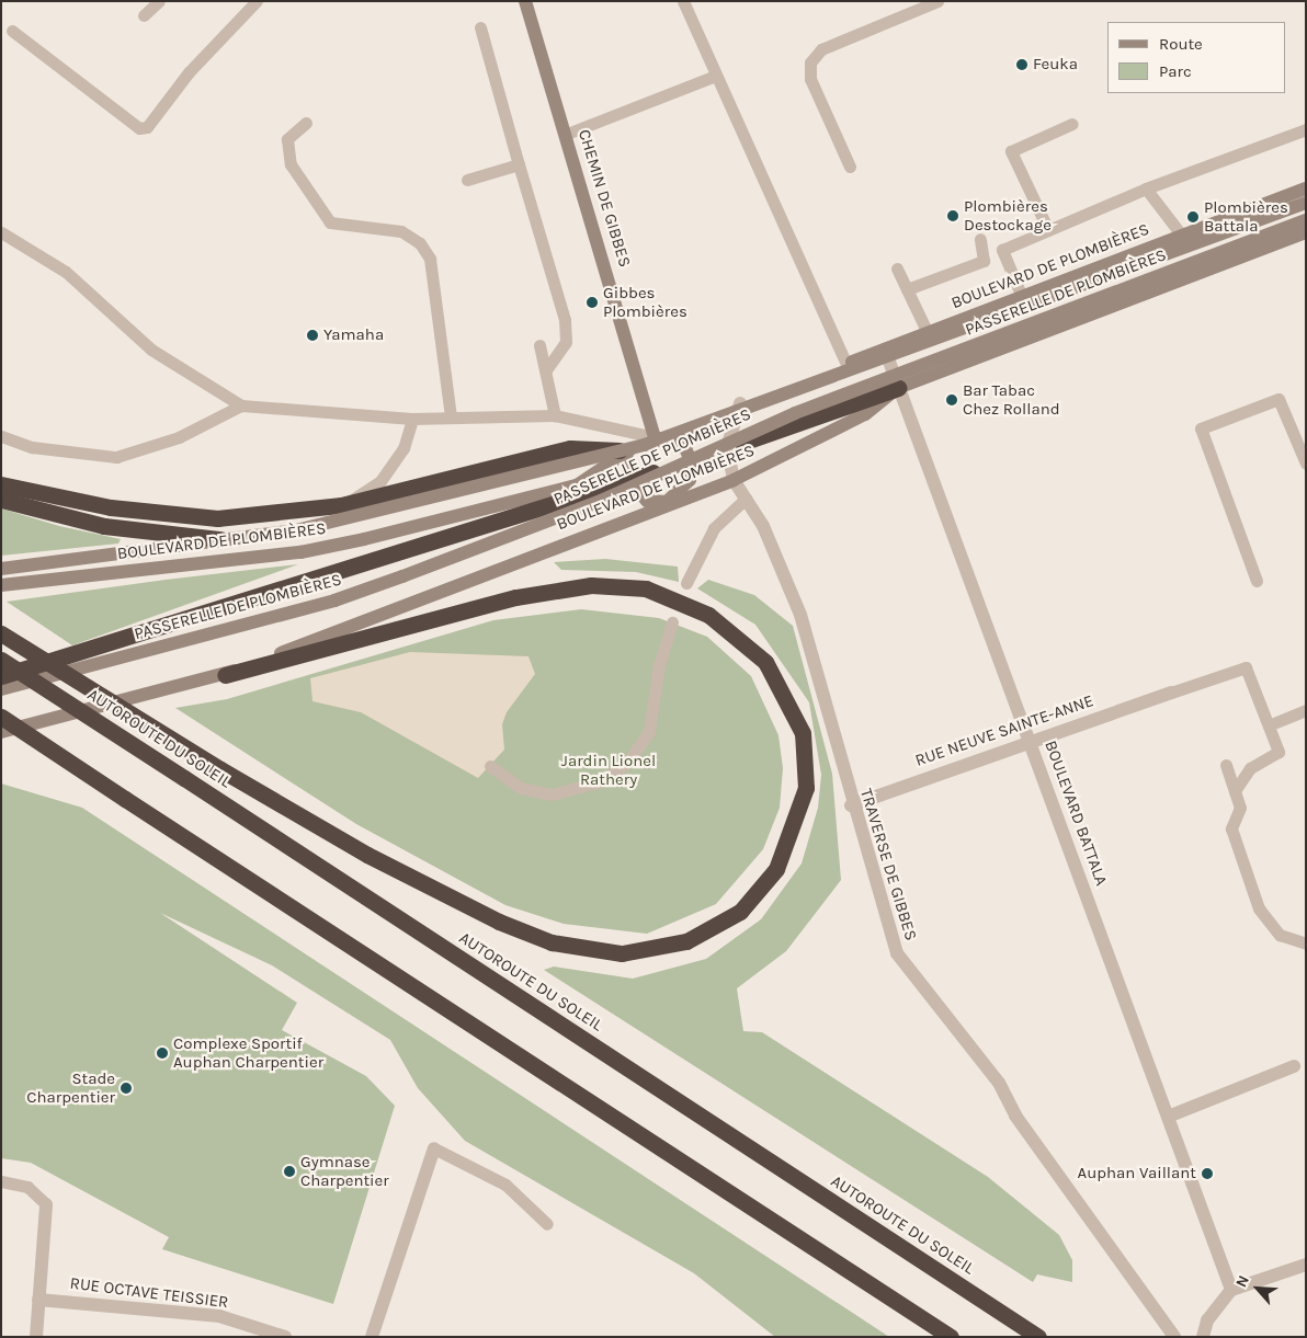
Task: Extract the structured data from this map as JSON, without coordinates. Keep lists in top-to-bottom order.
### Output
{
  "streets": {
    "highway": ["AUTOROUTE DU SOLEIL"],
    "street": [
      "CHEMIN DE GIBBES",
      "BOULEVARD DE PLOMBIÈRES",
      "PASSERELLE DE PLOMBIÈRES",
      "RUE NEUVE SAINTE-ANNE",
      "BOULEVARD BATTALA",
      "TRAVERSE DE GIBBES",
      "RUE OCTAVE TEISSIER"
    ]
  },
  "crossings": [
    ["CHEMIN DE GIBBES", "BOULEVARD DE PLOMBIÈRES"],
    ["BOULEVARD DE PLOMBIÈRES", "BOULEVARD BATTALA"],
    ["BOULEVARD DE PLOMBIÈRES", "TRAVERSE DE GIBBES"],
    ["RUE NEUVE SAINTE-ANNE", "BOULEVARD BATTALA"],
    ["RUE NEUVE SAINTE-ANNE", "TRAVERSE DE GIBBES"]
  ],
  "parks": ["Jardin Lionel Rathery"],
  "places": [
    "Feuka",
    "Plombières Destockage",
    "Plombières Battala",
    "Gibbes Plombières",
    "Yamaha",
    "Bar Tabac Chez Rolland",
    "Complexe Sportif Auphan Charpentier",
    "Stade Charpentier",
    "Gymnase Charpentier",
    "Auphan Vaillant"
  ],
  "legend": ["Route", "Parc"],
  "north": "top left"
}
